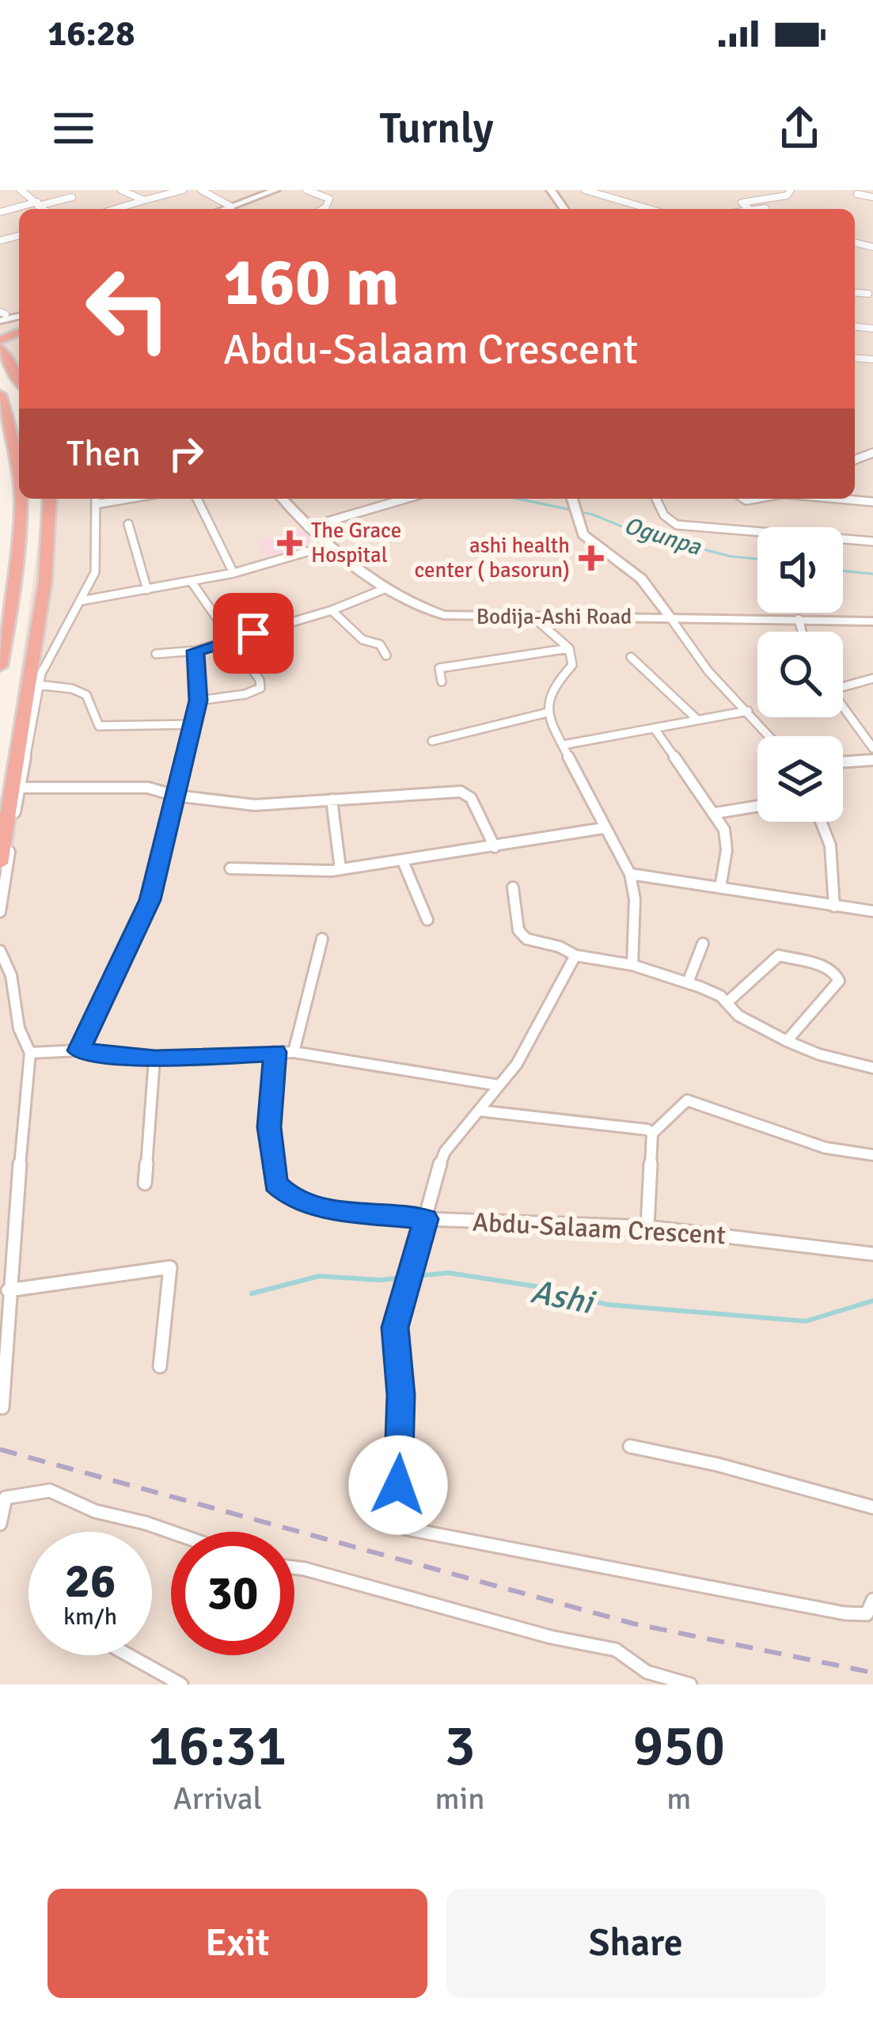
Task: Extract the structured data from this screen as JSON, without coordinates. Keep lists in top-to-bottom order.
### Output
{
  "streets": {
    "street": ["Bodija-Ashi Road", "Abdu-Salaam Crescent"]
  },
  "water": ["Ogunpa", "Ashi"],
  "places": {
    "health": ["The Grace Hospital", "ashi health center ( basorun)"]
  },
  "page": {
    "status": "16:28",
    "header": "Turnly",
    "turn": ["160 m", "Abdu-Salaam Crescent"],
    "then": "Then",
    "speed": "26 km/h",
    "limit": "30",
    "eta": [
      "16:31",
      "Arrival",
      "3",
      "min",
      "950",
      "m"
    ],
    "buttons": ["Exit", "Share"]
  }
}
